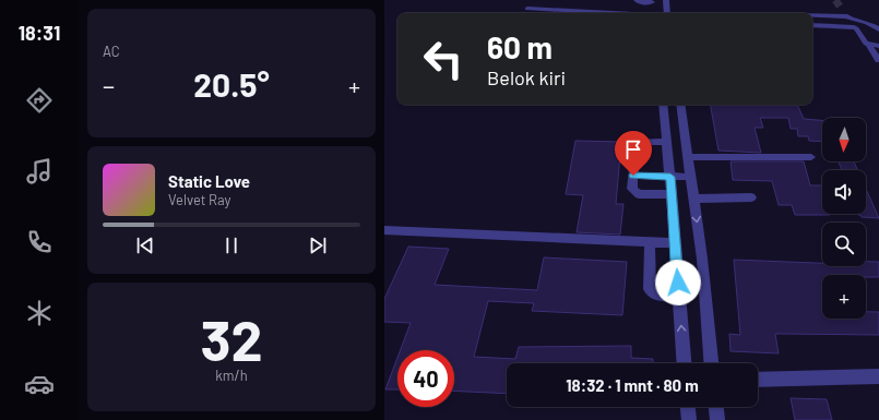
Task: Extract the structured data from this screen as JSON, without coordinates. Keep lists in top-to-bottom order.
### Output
{
  "north": "bottom",
  "page": {
    "tabs": "18:31",
    "tile": [
      "AC",
      ["32", "km/h"]
    ],
    "turn": ["60 m", "Belok kiri"],
    "heat": ["−", "20.5°", "+"],
    "map_buttons": "+",
    "song": ["Static Love", "Velvet Ray"],
    "limit": "40",
    "trip": "18:32 · 1 mnt · 80 m"
  }
}
